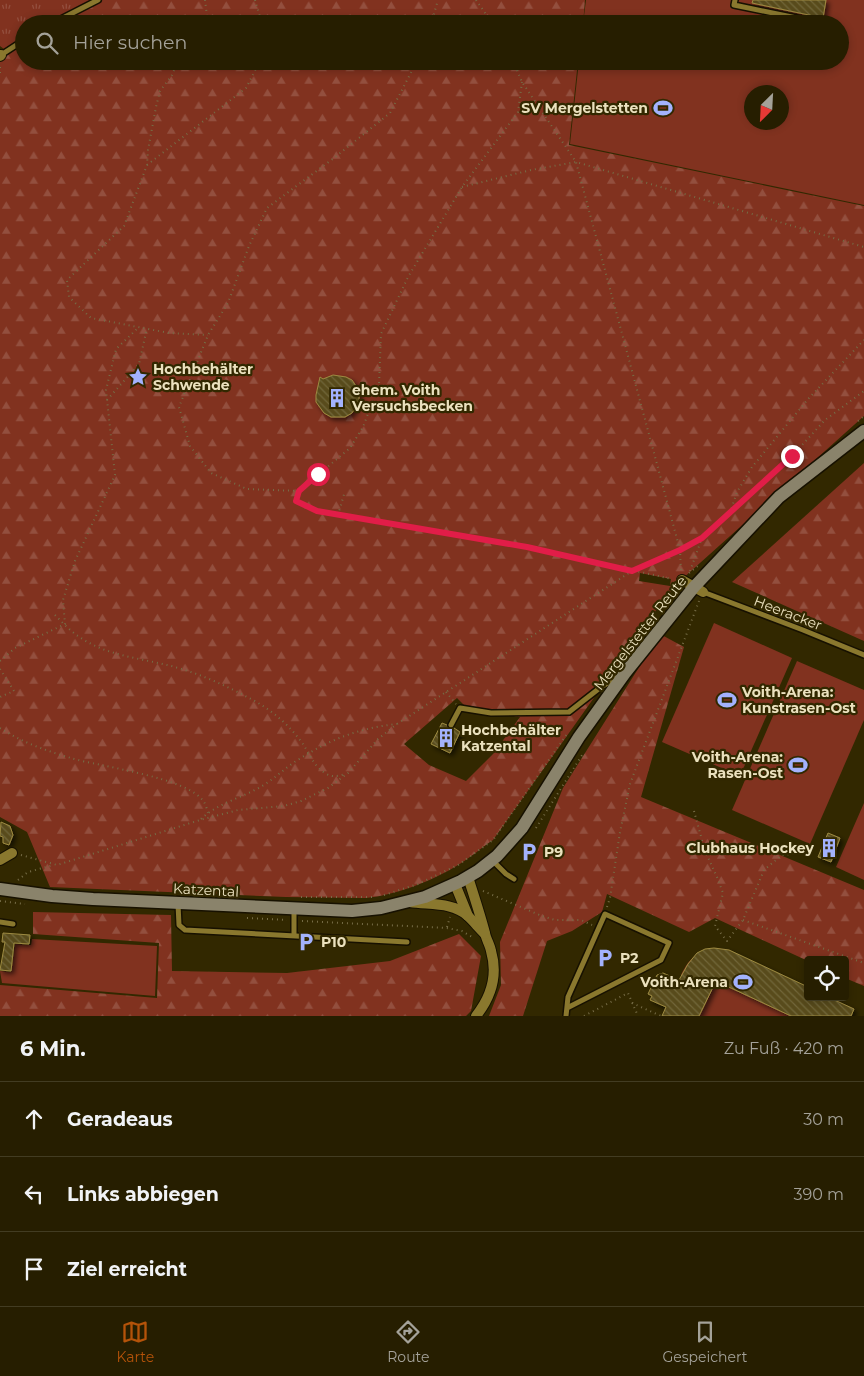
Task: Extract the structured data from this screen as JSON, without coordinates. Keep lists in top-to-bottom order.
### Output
{
  "streets": {
    "street": ["Mergelstetter Reute", "Katzental"],
    "lane": ["Heeracker"]
  },
  "crossings": [
    ["Heeracker", "Mergelstetter Reute"],
    ["Mergelstetter Reute", "Katzental"]
  ],
  "places": {
    "sports": [
      "SV Mergelstetten",
      "Voith-Arena: Kunstrasen-Ost",
      "Voith-Arena: Rasen-Ost",
      "Voith-Arena"
    ],
    "place": ["Hochbehälter Schwende"],
    "building": ["ehem. Voith Versuchsbecken", "Hochbehälter Katzental", "Clubhaus Hockey"],
    "parking": ["P9", "P10", "P2"]
  },
  "north": "bottom left",
  "page": {
    "search": "Hier suchen",
    "heading": ["6 Min.", "Zu Fuß · 420 m"],
    "list": [
      ["Geradeaus", "30 m"],
      ["Links abbiegen", "390 m"],
      "Ziel erreicht"
    ],
    "nav": ["Karte", "Route", "Gespeichert"]
  }
}
